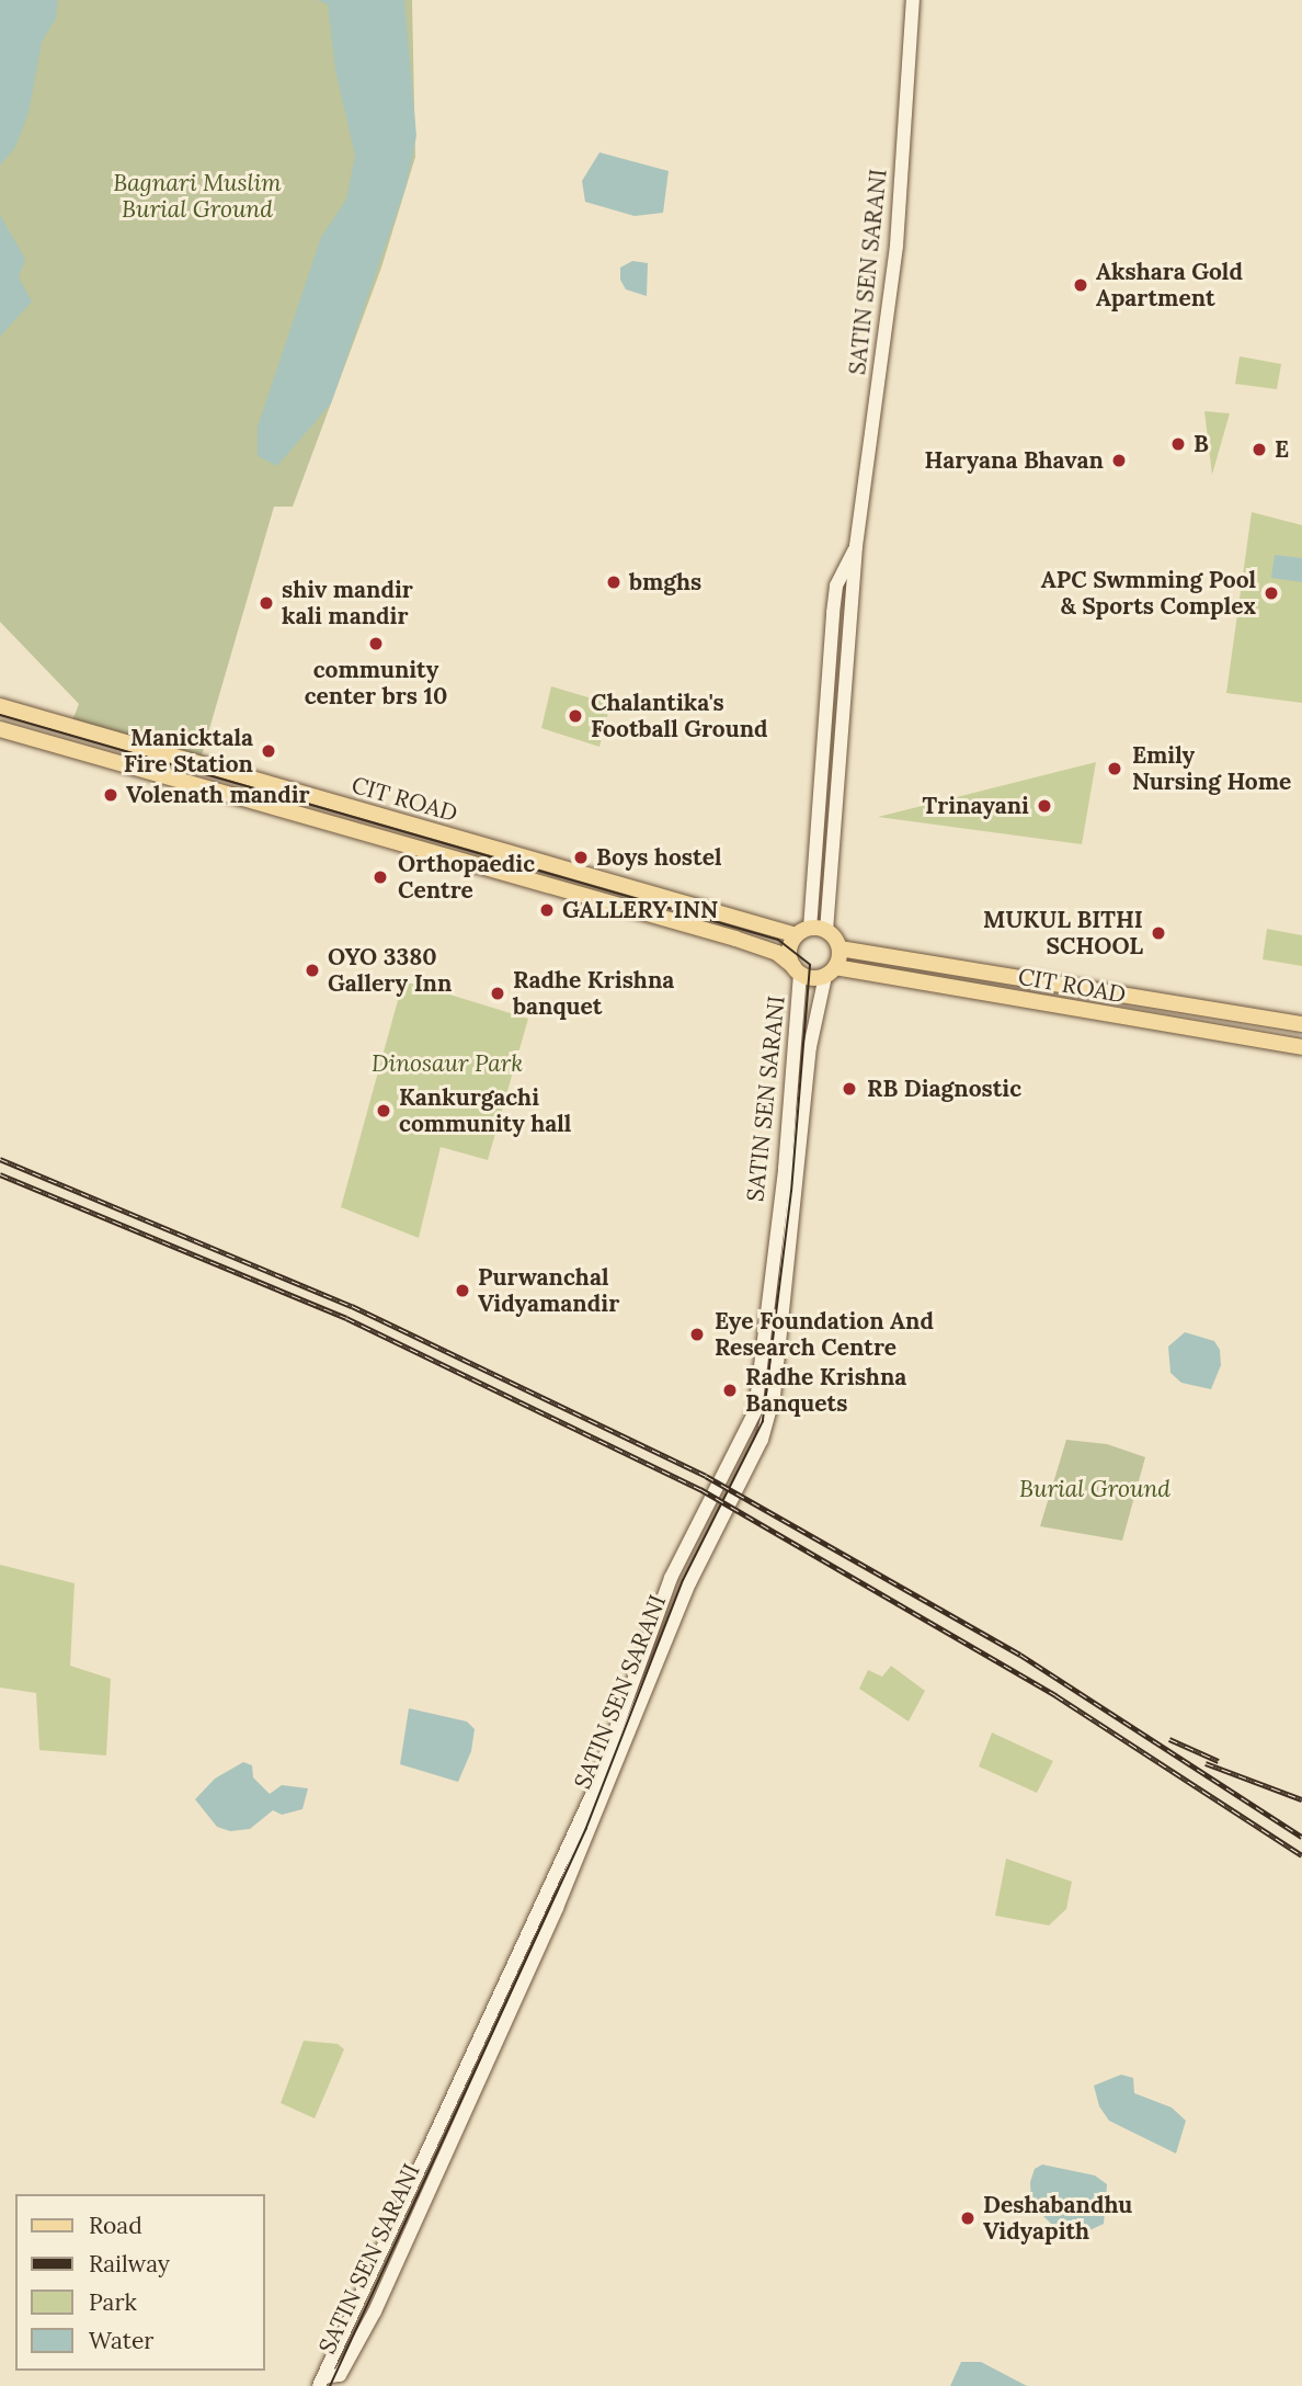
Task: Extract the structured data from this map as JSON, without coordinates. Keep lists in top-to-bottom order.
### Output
{
  "streets": {
    "main road": ["SATIN SEN SARANI", "CIT ROAD"]
  },
  "crossings": [
    ["SATIN SEN SARANI", "CIT ROAD"]
  ],
  "parks": ["Bagnari Muslim Burial Ground", "Dinosaur Park", "Burial Ground"],
  "places": [
    "Akshara Gold Apartment",
    "B",
    "E",
    "Haryana Bhavan",
    "bmghs",
    "APC Swmming Pool & Sports Complex",
    "shiv mandir kali mandir",
    "community center brs 10",
    "Chalantika's Football Ground",
    "Manicktala Fire Station",
    "Emily Nursing Home",
    "Volenath mandir",
    "Trinayani",
    "Boys hostel",
    "Orthopaedic Centre",
    "GALLERY INN",
    "MUKUL BITHI SCHOOL",
    "OYO 3380 Gallery Inn",
    "Radhe Krishna banquet",
    "RB Diagnostic",
    "Kankurgachi community hall",
    "Purwanchal Vidyamandir",
    "Eye Foundation And Research Centre",
    "Radhe Krishna Banquets",
    "Deshabandhu Vidyapith"
  ],
  "legend": [
    "Road",
    "Railway",
    "Park",
    "Water"
  ]
}
